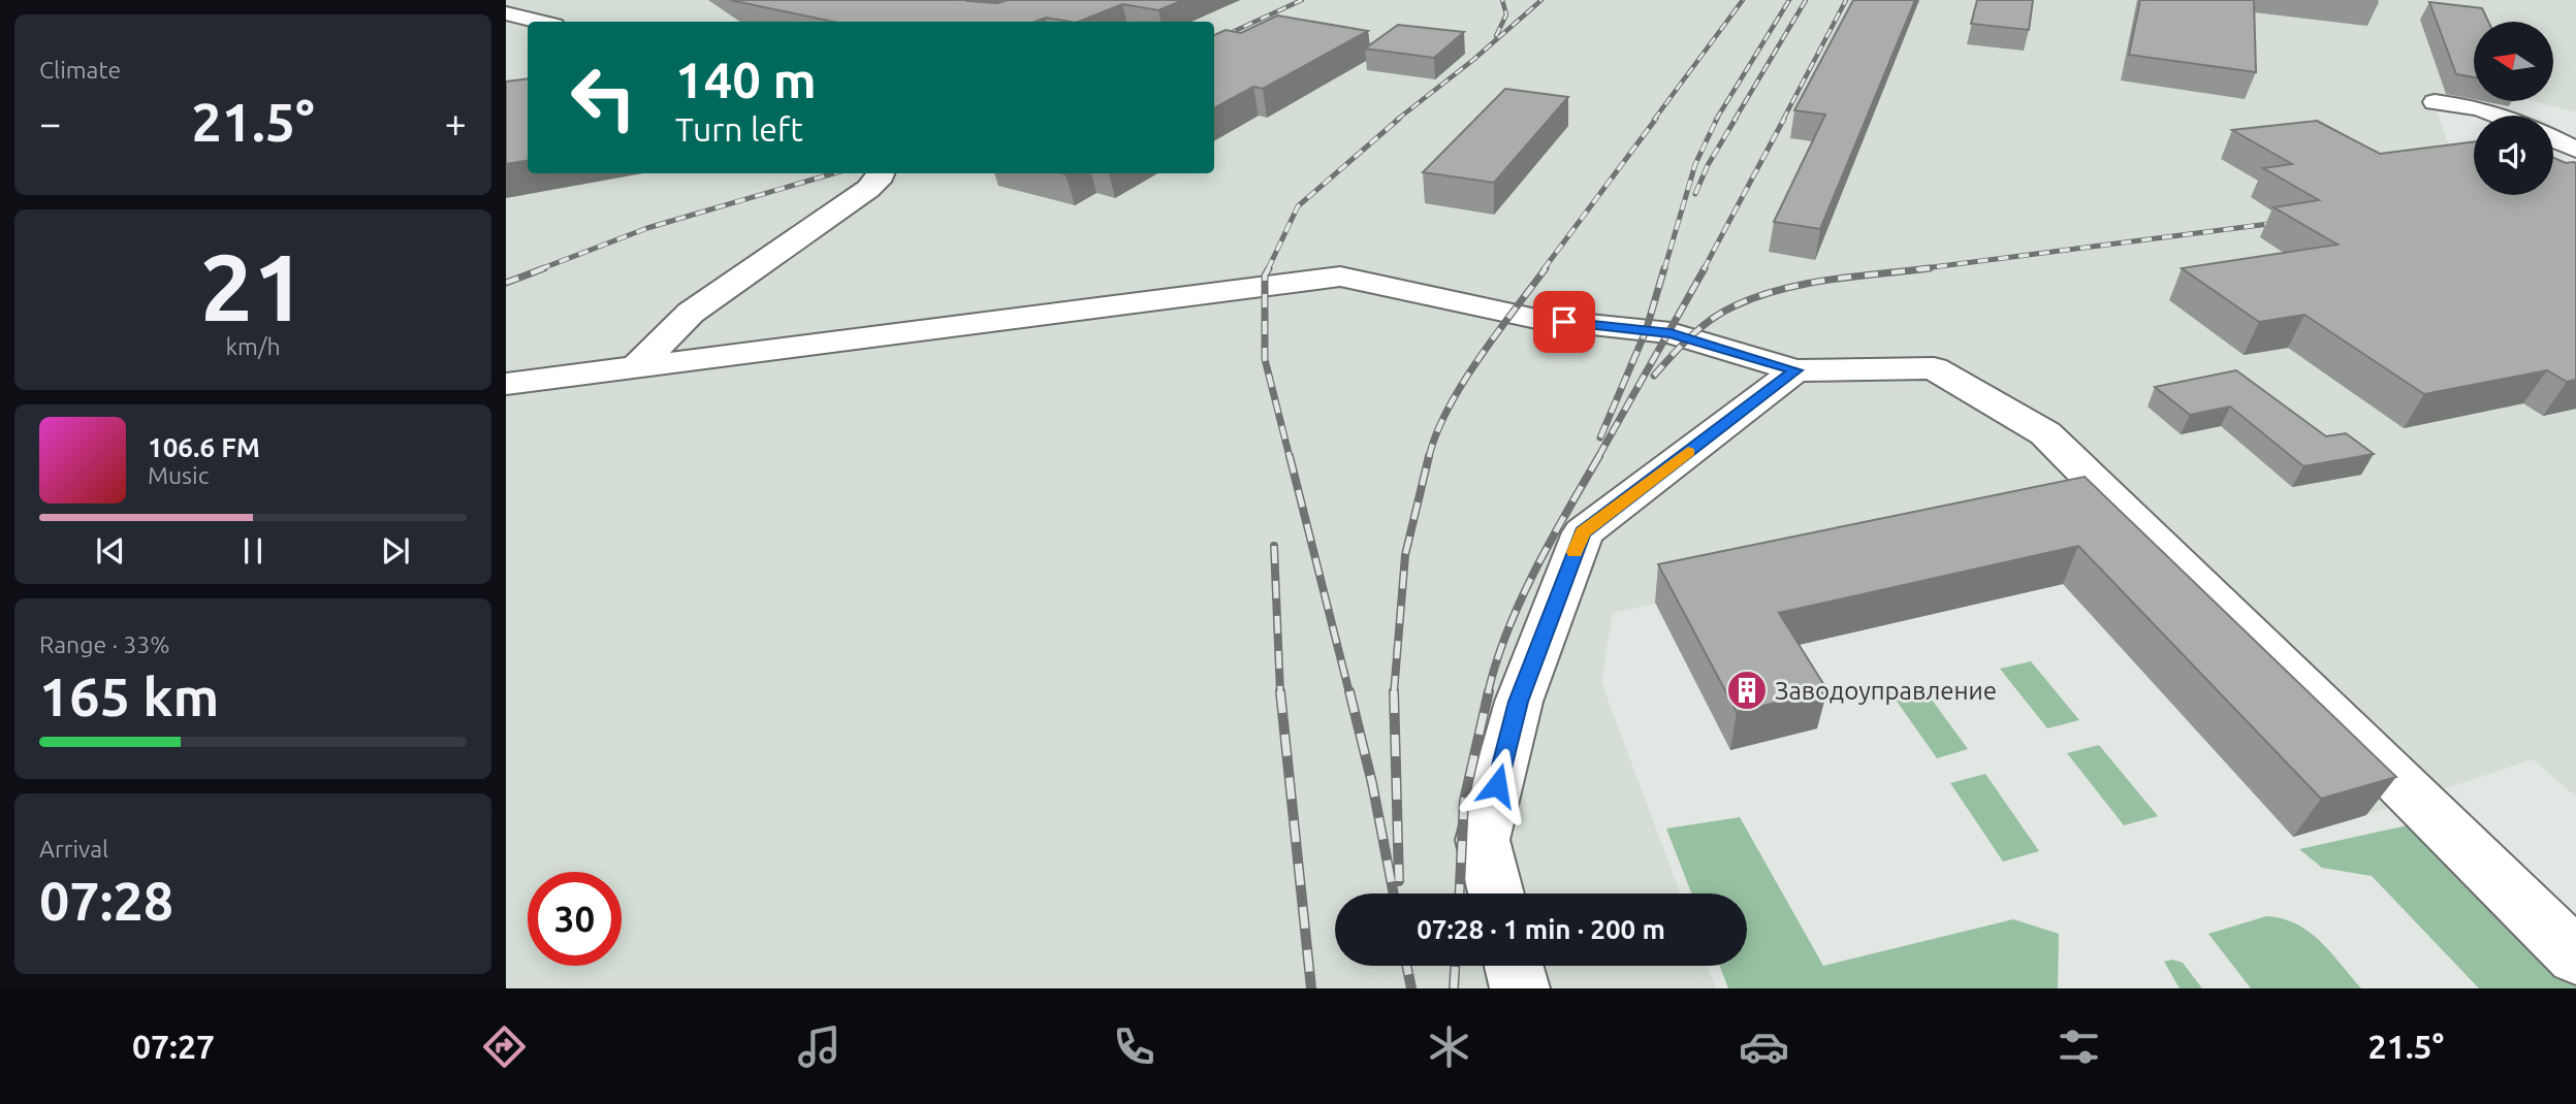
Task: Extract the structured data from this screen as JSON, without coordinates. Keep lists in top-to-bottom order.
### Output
{
  "places": {
    "building": ["Заводоуправление"]
  },
  "north": "left",
  "page": {
    "tile": [
      "Climate",
      ["21", "km/h"],
      ["Range · 33%", "165 km"],
      ["Arrival", "07:28"]
    ],
    "turn": ["140 m", "Turn left"],
    "heat": ["−", "21.5°", "+"],
    "song": ["106.6 FM", "Music"],
    "limit": "30",
    "trip": "07:28 · 1 min · 200 m",
    "tabs": ["07:27", "21.5°"]
  }
}
